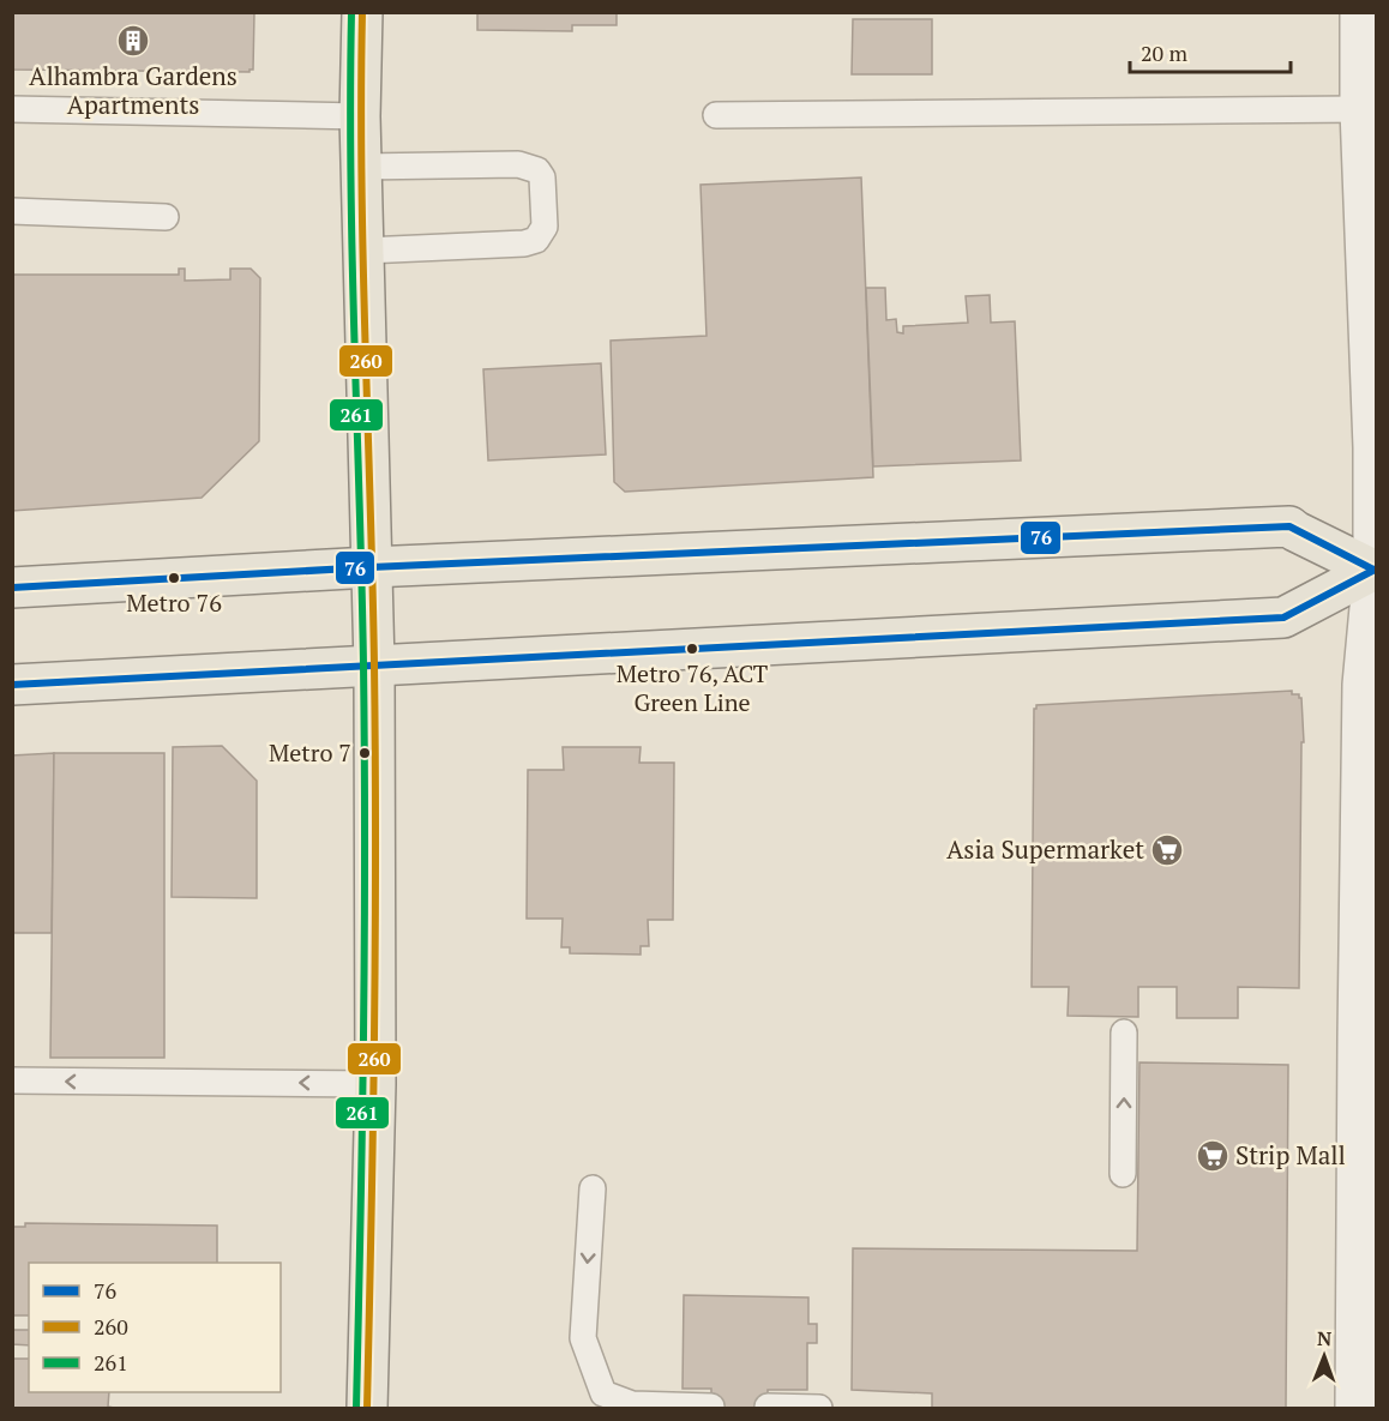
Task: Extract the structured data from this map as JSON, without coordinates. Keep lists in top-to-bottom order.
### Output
{
  "places": {
    "building": ["Alhambra Gardens Apartments"],
    "other": ["Metro 76", "Metro 76, ACT Green Line", "Metro 7"],
    "supermarket": ["Asia Supermarket", "Strip Mall"]
  },
  "lines": ["transit line 260", "transit line 261", "transit line 76"],
  "legend": ["76", "260", "261"],
  "scale_bar": "20 m",
  "north": "top"
}
